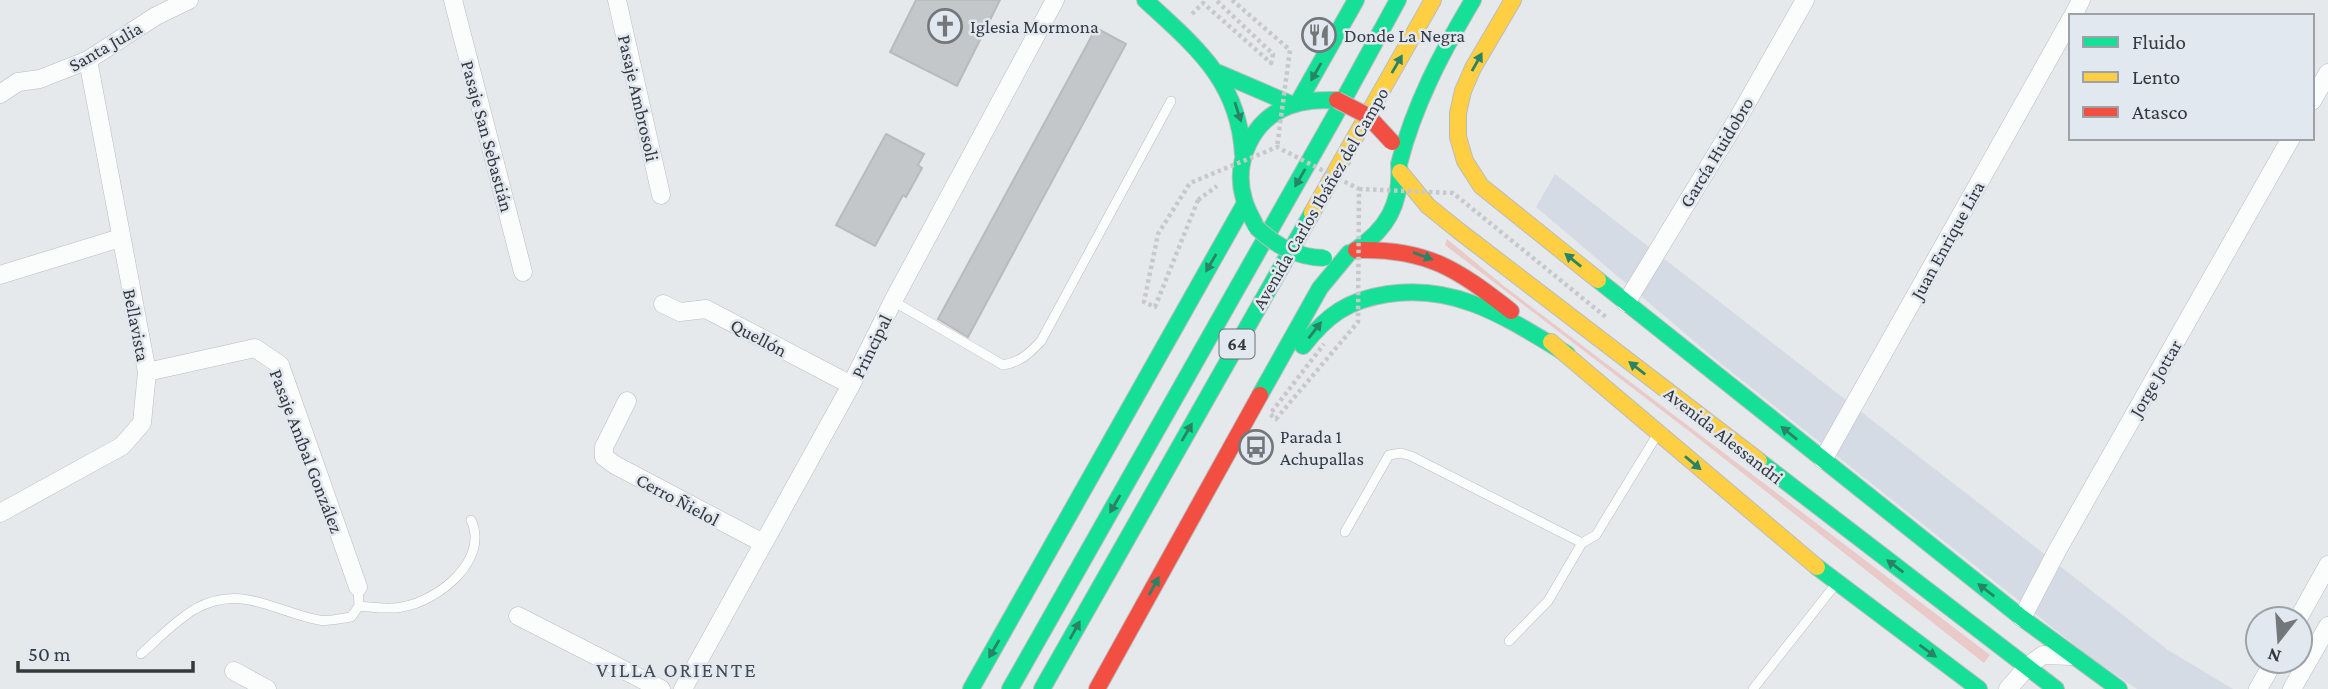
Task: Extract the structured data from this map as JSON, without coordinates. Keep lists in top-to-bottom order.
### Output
{
  "streets": {
    "main road": ["Avenida Carlos Ibáñez del Campo", "64", "Avenida Alessandri"],
    "street": [
      "Santa Julia",
      "Pasaje Ambrosoli",
      "Pasaje San Sebastián",
      "García Huidobro",
      "Juan Enrique Lira",
      "Bellavista",
      "Quellón",
      "Principal",
      "Jorge Jottar",
      "Pasaje Aníbal González",
      "Cerro Ñielol"
    ]
  },
  "crossings": [
    ["Santa Julia", "Bellavista"],
    ["Bellavista", "Pasaje Aníbal González"],
    ["Quellón", "Principal"],
    ["Principal", "Cerro Ñielol"]
  ],
  "districts": ["VILLA ORIENTE"],
  "places": {
    "church": ["Iglesia Mormona"],
    "restaurant": ["Donde La Negra"],
    "bus stop": ["Parada 1 Achupallas"]
  },
  "legend": ["Fluido", "Lento", "Atasco"],
  "scale_bar": "50 m",
  "north": "bottom"
}
